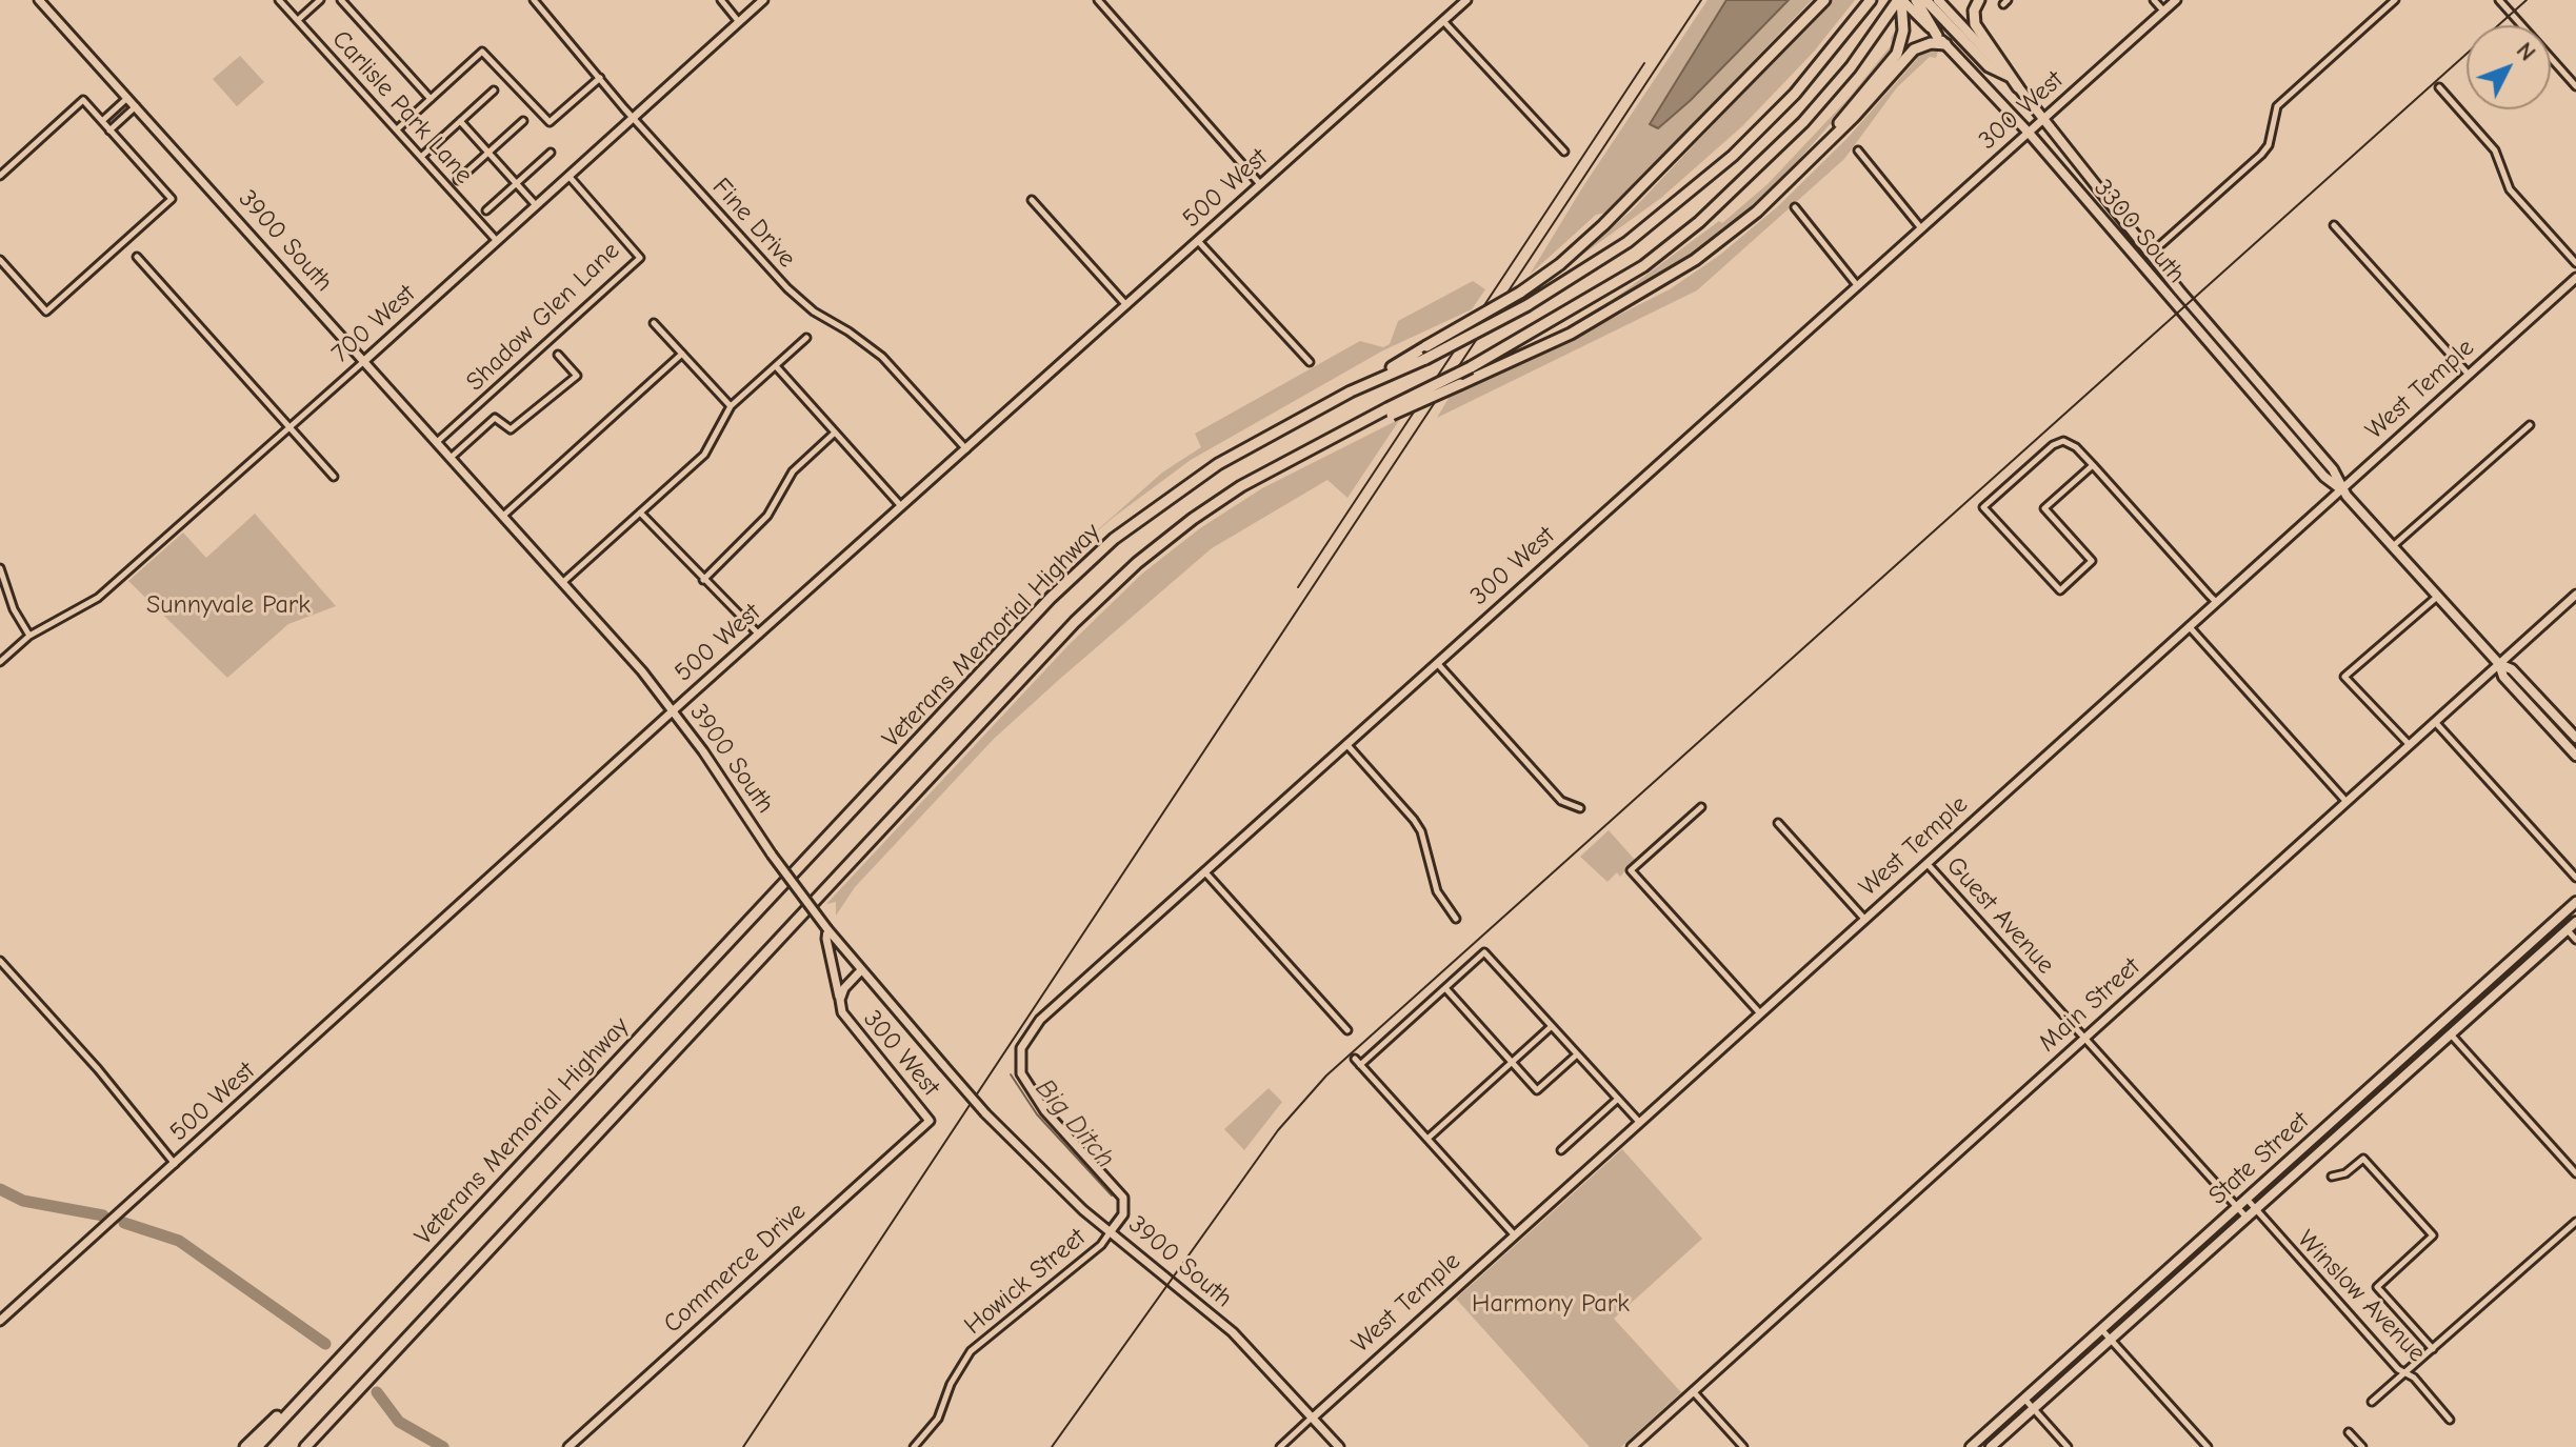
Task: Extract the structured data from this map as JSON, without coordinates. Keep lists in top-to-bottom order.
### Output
{
  "streets": {
    "highway": ["Veterans Memorial Highway"],
    "main road": ["3300 South", "State Street"],
    "street": [
      "Carlisle Park Lane",
      "300 West",
      "500 West",
      "Fine Drive",
      "3900 South",
      "Shadow Glen Lane",
      "700 West",
      "West Temple",
      "Guest Avenue",
      "Main Street",
      "Commerce Drive",
      "Howick Street",
      "Winslow Avenue"
    ]
  },
  "crossings": [
    ["Carlisle Park Lane", "700 West"],
    ["300 West", "3300 South"],
    ["300 West", "3900 South"],
    ["300 West", "Commerce Drive"],
    ["300 West", "Howick Street"],
    ["500 West", "Fine Drive"],
    ["500 West", "3900 South"],
    ["Fine Drive", "700 West"],
    ["3300 South", "West Temple"],
    ["3300 South", "Veterans Memorial Highway"],
    ["3300 South", "Main Street"],
    ["3900 South", "Shadow Glen Lane"],
    ["3900 South", "700 West"],
    ["3900 South", "West Temple"],
    ["3900 South", "Howick Street"],
    ["Shadow Glen Lane", "700 West"],
    ["West Temple", "Guest Avenue"],
    ["Guest Avenue", "Main Street"],
    ["Guest Avenue", "State Street"],
    ["State Street", "Winslow Avenue"]
  ],
  "water": ["Big Ditch"],
  "parks": ["Sunnyvale Park", "Harmony Park"],
  "north": "top right"
}
